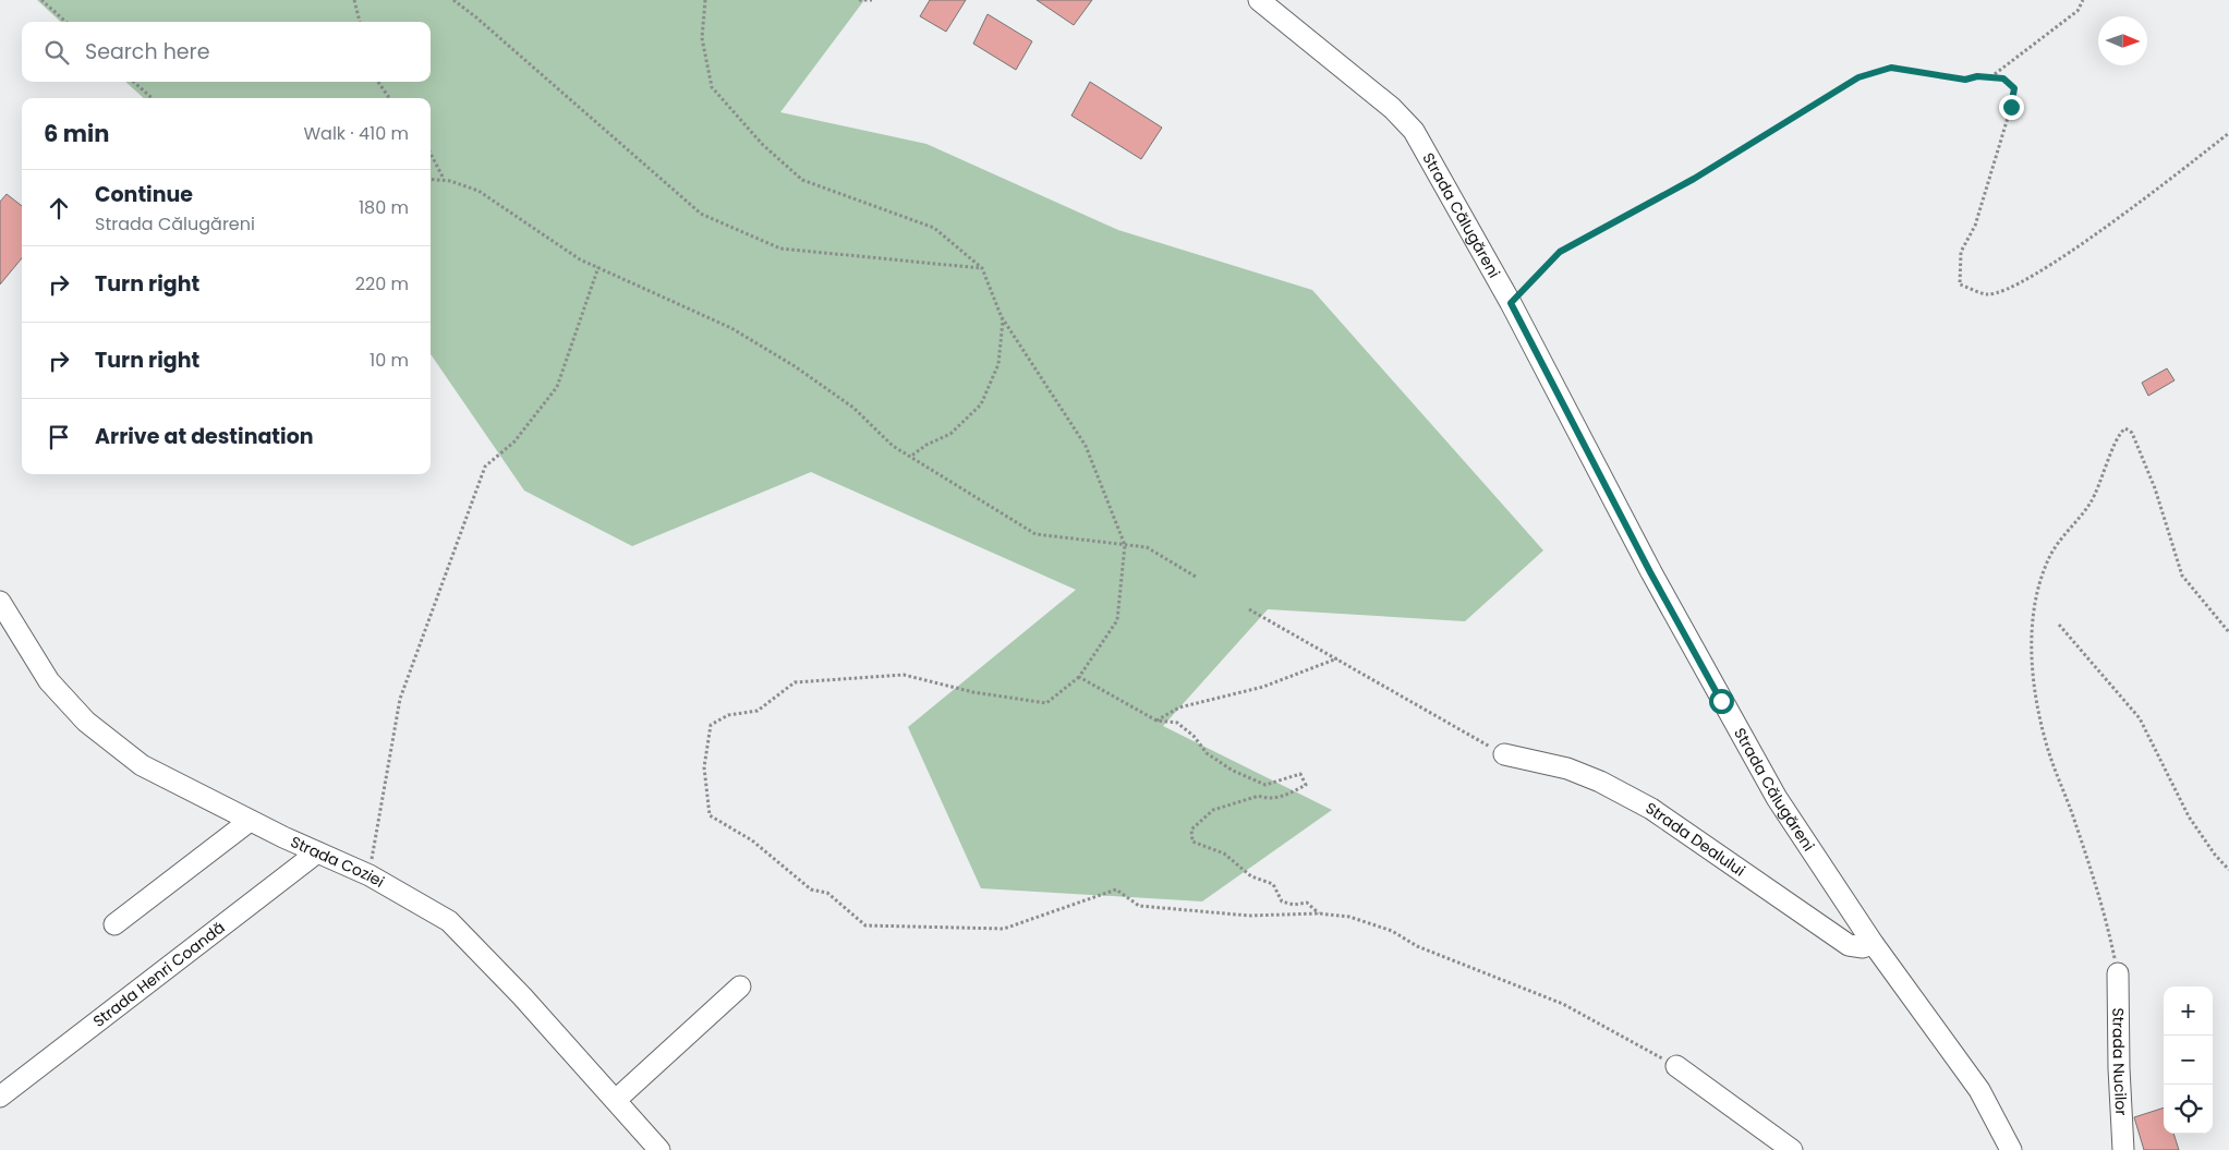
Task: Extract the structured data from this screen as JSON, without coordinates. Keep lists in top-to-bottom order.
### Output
{
  "streets": {
    "street": [
      "Strada Călugăreni",
      "Strada Dealului",
      "Strada Coziei",
      "Strada Henri Coandă",
      "Strada Nucilor"
    ]
  },
  "crossings": [
    ["Strada Călugăreni", "Strada Dealului"],
    ["Strada Coziei", "Strada Henri Coandă"]
  ],
  "north": "right",
  "page": {
    "search": "Search here",
    "heading": ["6 min", "Walk · 410 m"],
    "list": [
      ["Continue", "Strada Călugăreni", "180 m"],
      ["Turn right", "220 m"],
      ["Turn right", "10 m"],
      "Arrive at destination"
    ],
    "map_buttons": ["+", "−"]
  }
}
